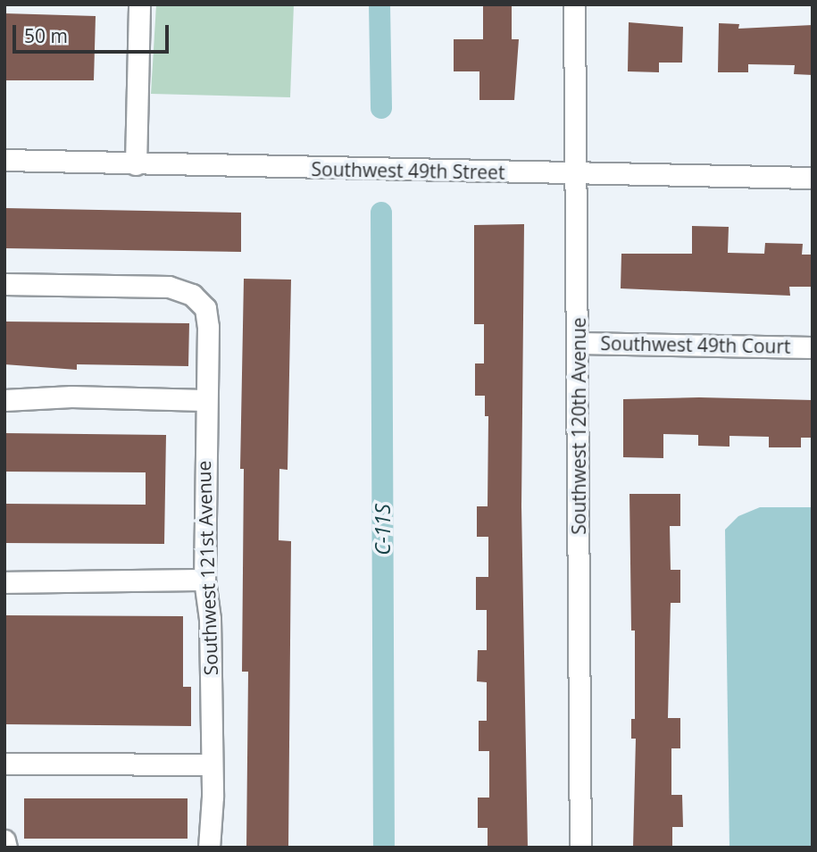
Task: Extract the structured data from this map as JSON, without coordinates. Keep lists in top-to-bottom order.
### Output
{
  "streets": {
    "street": [
      "Southwest 49th Street",
      "Southwest 49th Court",
      "Southwest 120th Avenue",
      "Southwest 121st Avenue"
    ]
  },
  "crossings": [
    ["Southwest 49th Street", "Southwest 120th Avenue"],
    ["Southwest 49th Court", "Southwest 120th Avenue"]
  ],
  "water": ["C-11S"],
  "scale_bar": "50 m"
}
